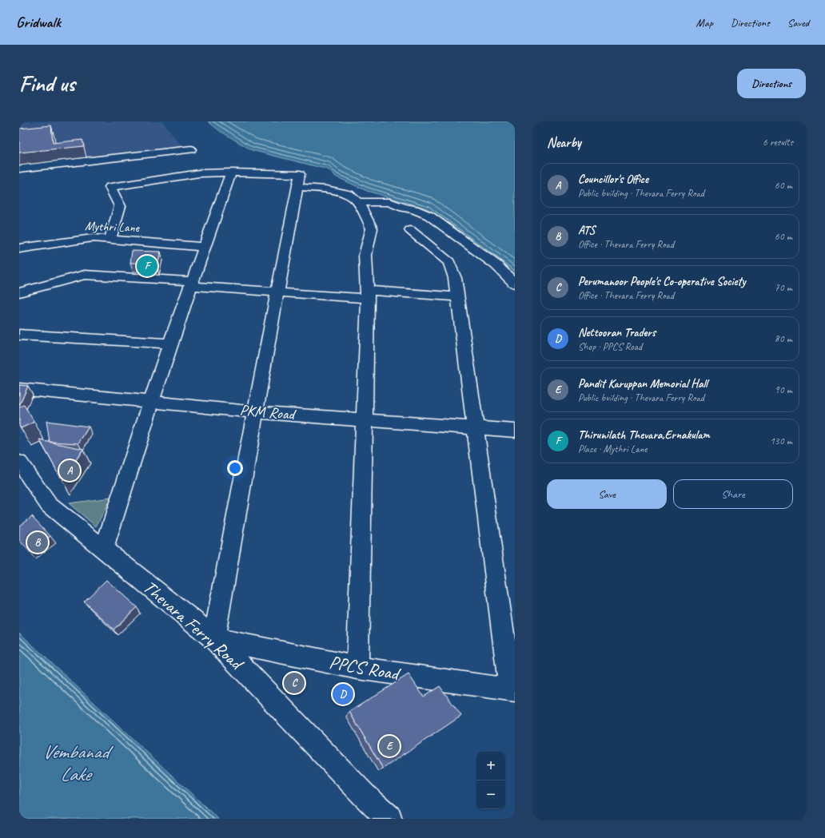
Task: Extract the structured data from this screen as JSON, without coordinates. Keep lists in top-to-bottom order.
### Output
{
  "streets": {
    "street": [
      "Mythri Lane",
      "PKM Road",
      "Thevara Ferry Road",
      "PPCS Road"
    ]
  },
  "crossings": [
    ["Thevara Ferry Road", "PPCS Road"]
  ],
  "water": ["Vembanad Lake"],
  "page": {
    "header": "Gridwalk",
    "nav": ["Map", "Directions", "Saved"],
    "buttons": [
      "Directions",
      ["Save", "Share"]
    ],
    "title": "Find us",
    "heading": ["Nearby", "6 results"],
    "list": [
      {
        "mark": "A",
        "name": "Councillor's Office",
        "note": "Public building · Thevara Ferry Road",
        "value": "60 m"
      },
      {
        "mark": "B",
        "name": "ATS",
        "note": "Office · Thevara Ferry Road",
        "value": "60 m"
      },
      {
        "mark": "C",
        "name": "Perumanoor People's Co-operative Society",
        "note": "Office · Thevara Ferry Road",
        "value": "70 m"
      },
      {
        "mark": "D",
        "name": "Nettooran Traders",
        "note": "Shop · PPCS Road",
        "value": "80 m"
      },
      {
        "mark": "E",
        "name": "Pandit Karuppan Memorial Hall",
        "note": "Public building · Thevara Ferry Road",
        "value": "90 m"
      },
      {
        "mark": "F",
        "name": "Thirunilath Thevara,Ernakulam",
        "note": "Place · Mythri Lane",
        "value": "130 m"
      }
    ],
    "pins": [
      "F",
      "A",
      "B",
      "C",
      "D",
      "E"
    ],
    "map_buttons": ["+", "−"]
  }
}
